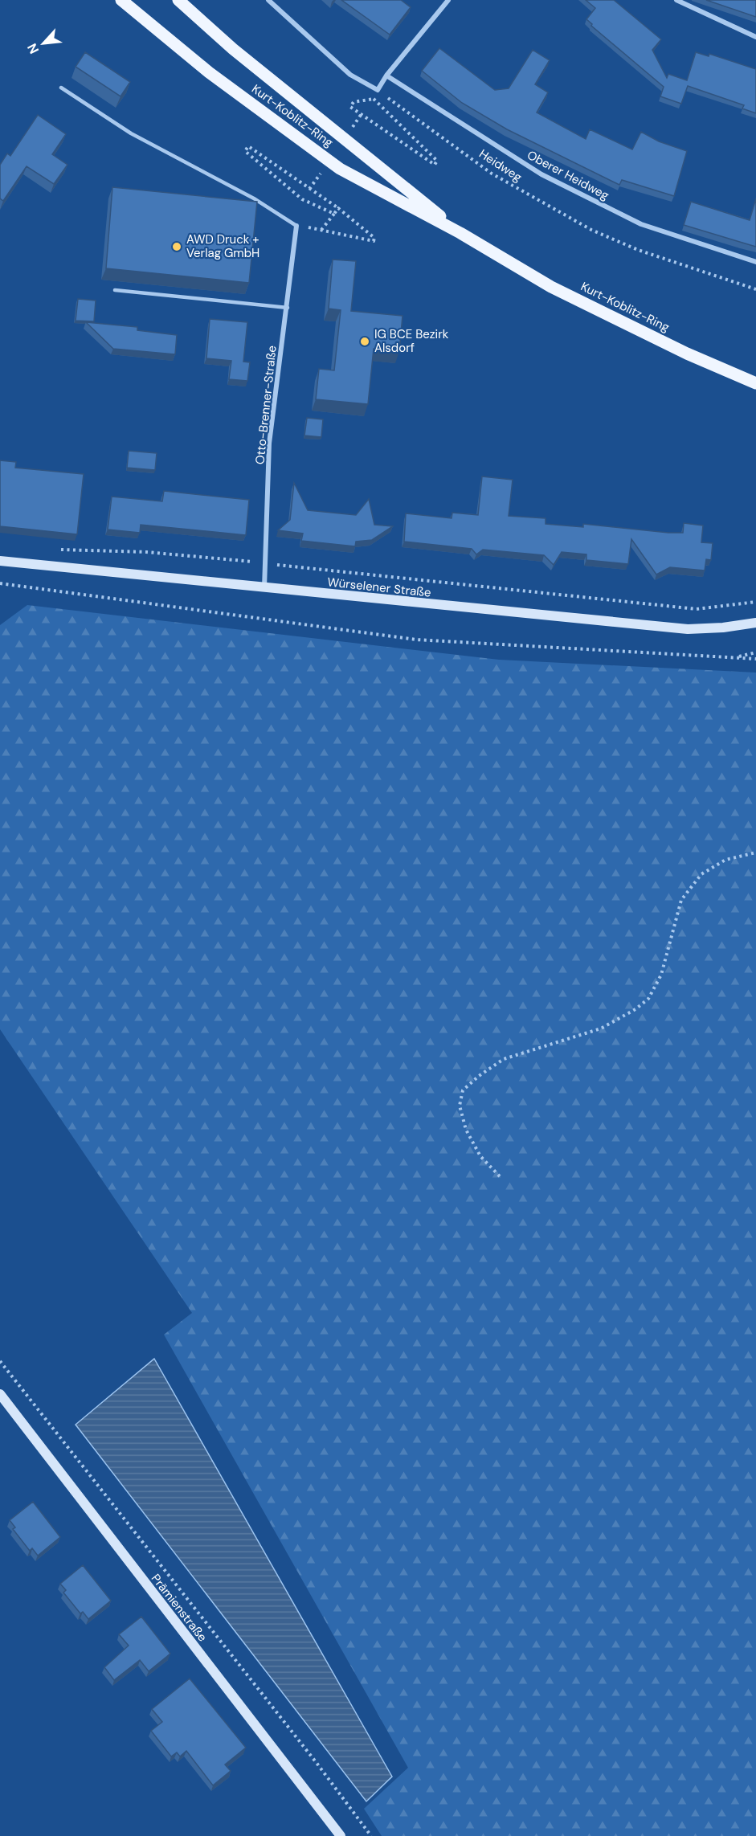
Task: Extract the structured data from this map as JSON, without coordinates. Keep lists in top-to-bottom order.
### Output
{
  "streets": {
    "main road": ["Kurt-Koblitz-Ring", "Würselener Straße", "Prämienstraße"],
    "street": ["Oberer Heidweg", "Otto-Brenner-Straße"],
    "path": ["Heidweg"]
  },
  "crossings": [
    ["Otto-Brenner-Straße", "Würselener Straße"]
  ],
  "places": ["AWD Druck + Verlag GmbH", "IG BCE Bezirk Alsdorf"],
  "north": "bottom left"
}
